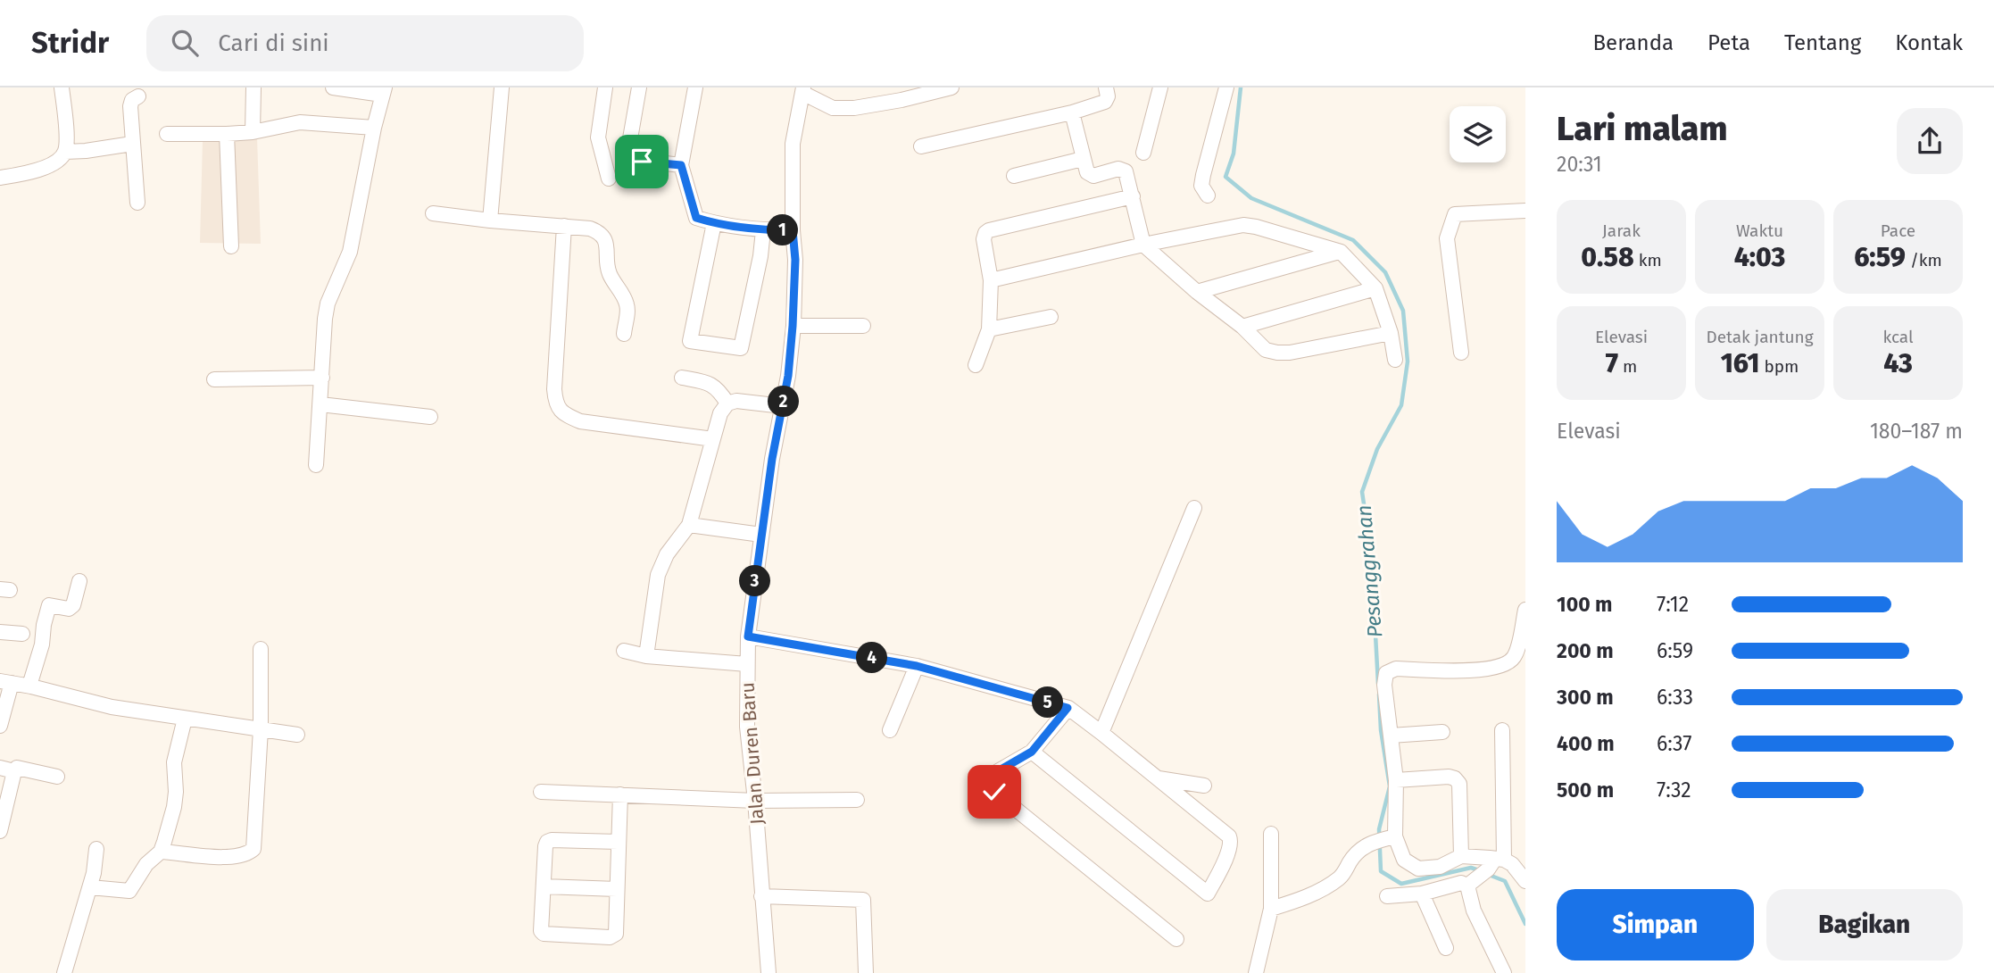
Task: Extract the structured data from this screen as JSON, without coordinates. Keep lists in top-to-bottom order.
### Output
{
  "streets": {
    "street": ["Jalan Duren Baru"]
  },
  "water": ["Pesanggrahan"],
  "page": {
    "header": "Stridr",
    "search": "Cari di sini",
    "nav": [
      "Beranda",
      "Peta",
      "Tentang",
      "Kontak"
    ],
    "heading": ["Lari malam", "20:31"],
    "stats": [
      ["Jarak", "0.58 km"],
      ["Waktu", "4:03"],
      ["Pace", "6:59 /km"],
      ["Elevasi", "7 m"],
      ["Detak jantung", "161 bpm"],
      ["kcal", "43"]
    ],
    "pins": [
      "1",
      "2",
      "3",
      "4",
      "5"
    ],
    "chart": ["Elevasi", "180–187 m"],
    "list": [
      {
        "name": "100 m",
        "note": "7:12"
      },
      {
        "name": "200 m",
        "note": "6:59"
      },
      {
        "name": "300 m",
        "note": "6:33"
      },
      {
        "name": "400 m",
        "note": "6:37"
      },
      {
        "name": "500 m",
        "note": "7:32"
      }
    ],
    "buttons": ["Simpan", "Bagikan"]
  }
}
